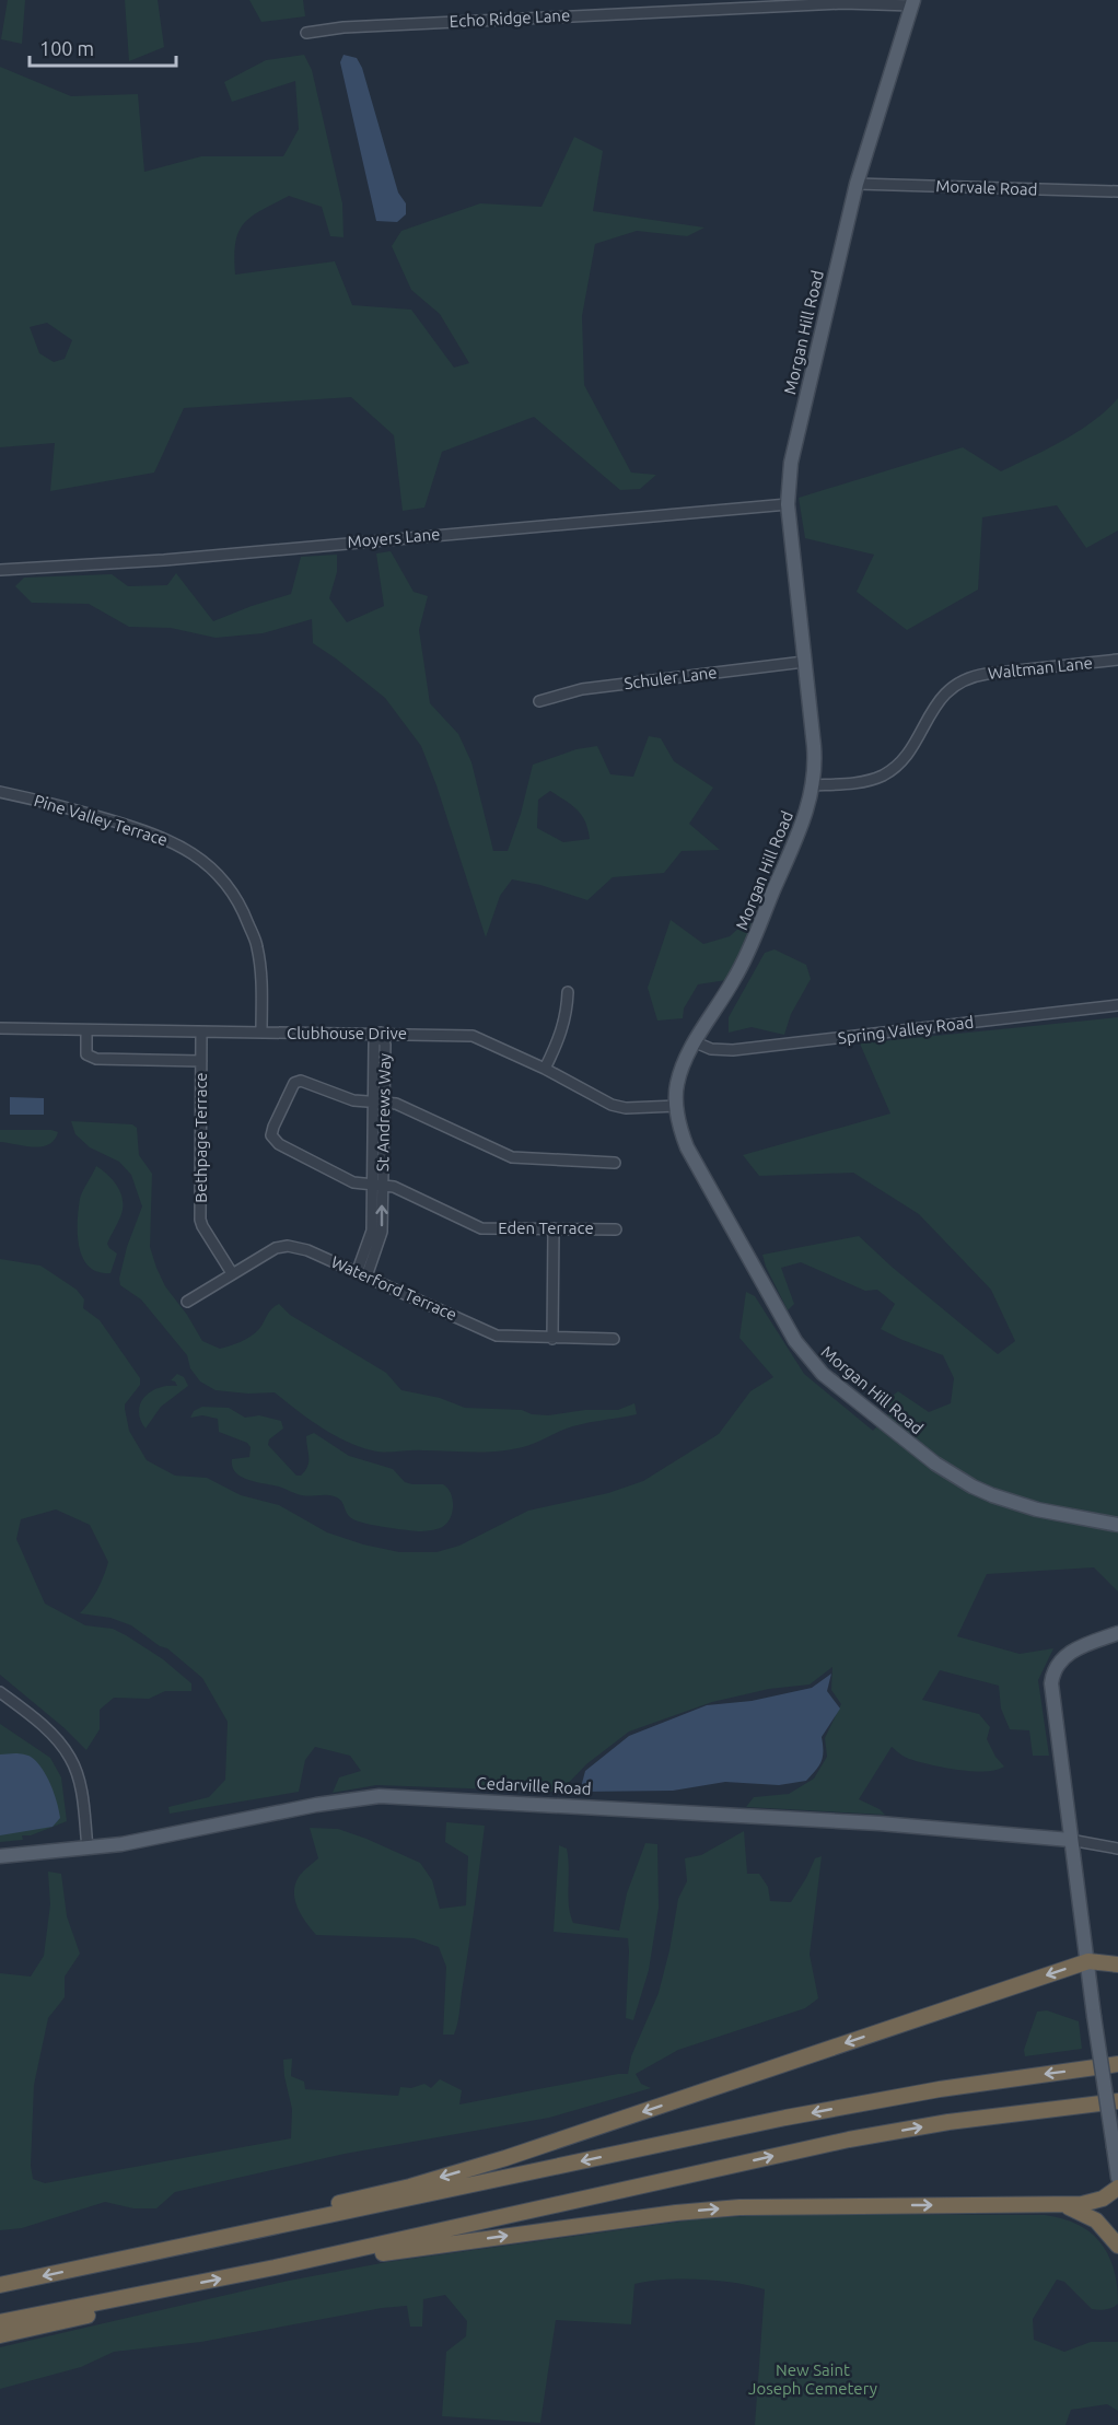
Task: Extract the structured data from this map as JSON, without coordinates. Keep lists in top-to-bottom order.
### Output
{
  "streets": {
    "main road": ["Morgan Hill Road", "Cedarville Road"],
    "street": [
      "Echo Ridge Lane",
      "Morvale Road",
      "Moyers Lane",
      "Waltman Lane",
      "Schuler Lane",
      "Pine Valley Terrace",
      "Spring Valley Road",
      "Clubhouse Drive",
      "St Andrews Way",
      "Bethpage Terrace",
      "Eden Terrace",
      "Waterford Terrace"
    ]
  },
  "crossings": [
    ["Echo Ridge Lane", "Morgan Hill Road"],
    ["Morvale Road", "Morgan Hill Road"],
    ["Morgan Hill Road", "Moyers Lane"],
    ["Morgan Hill Road", "Waltman Lane"],
    ["Morgan Hill Road", "Schuler Lane"],
    ["Morgan Hill Road", "Spring Valley Road"],
    ["Morgan Hill Road", "Clubhouse Drive"],
    ["Pine Valley Terrace", "Clubhouse Drive"],
    ["Clubhouse Drive", "St Andrews Way"],
    ["Clubhouse Drive", "Bethpage Terrace"],
    ["St Andrews Way", "Eden Terrace"],
    ["St Andrews Way", "Waterford Terrace"],
    ["Bethpage Terrace", "Waterford Terrace"]
  ],
  "parks": ["New Saint Joseph Cemetery"],
  "scale_bar": "100 m"
}
